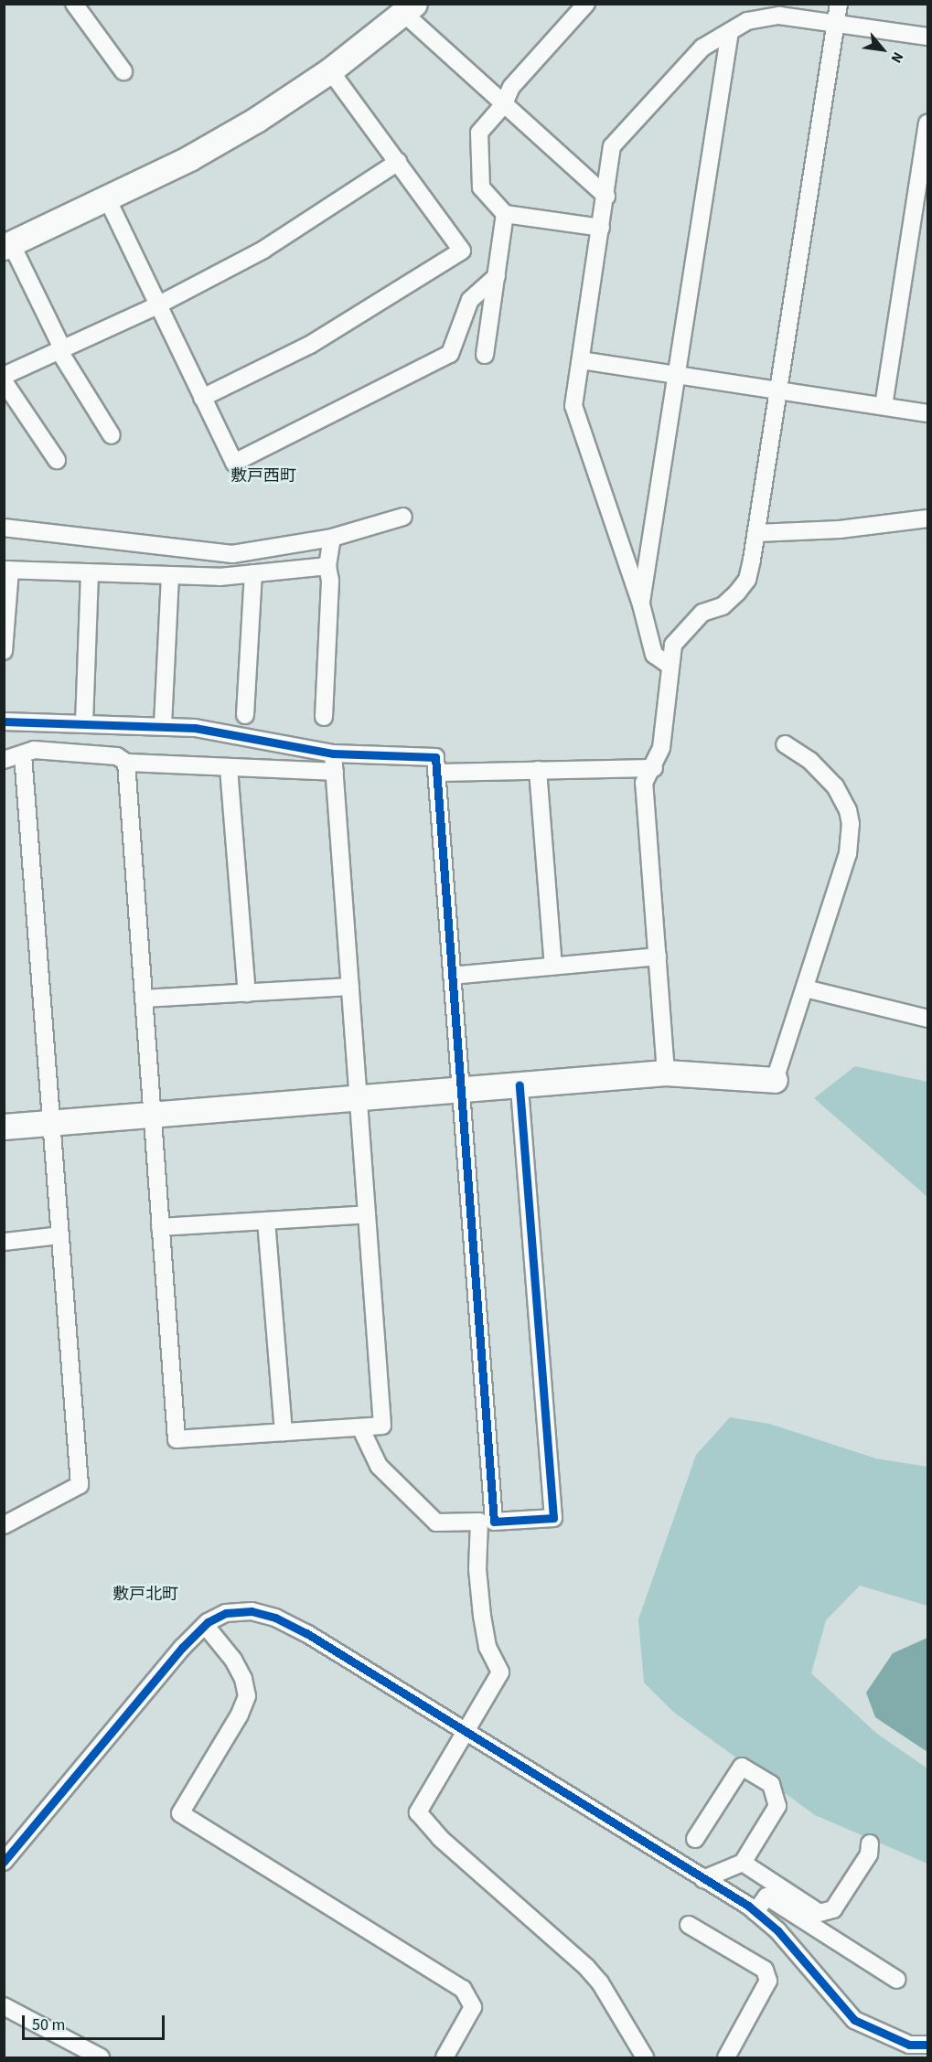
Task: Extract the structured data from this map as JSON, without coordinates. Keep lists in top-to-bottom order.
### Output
{
  "districts": ["敷戸西町", "敷戸北町"],
  "scale_bar": "50 m",
  "north": "bottom right"
}
